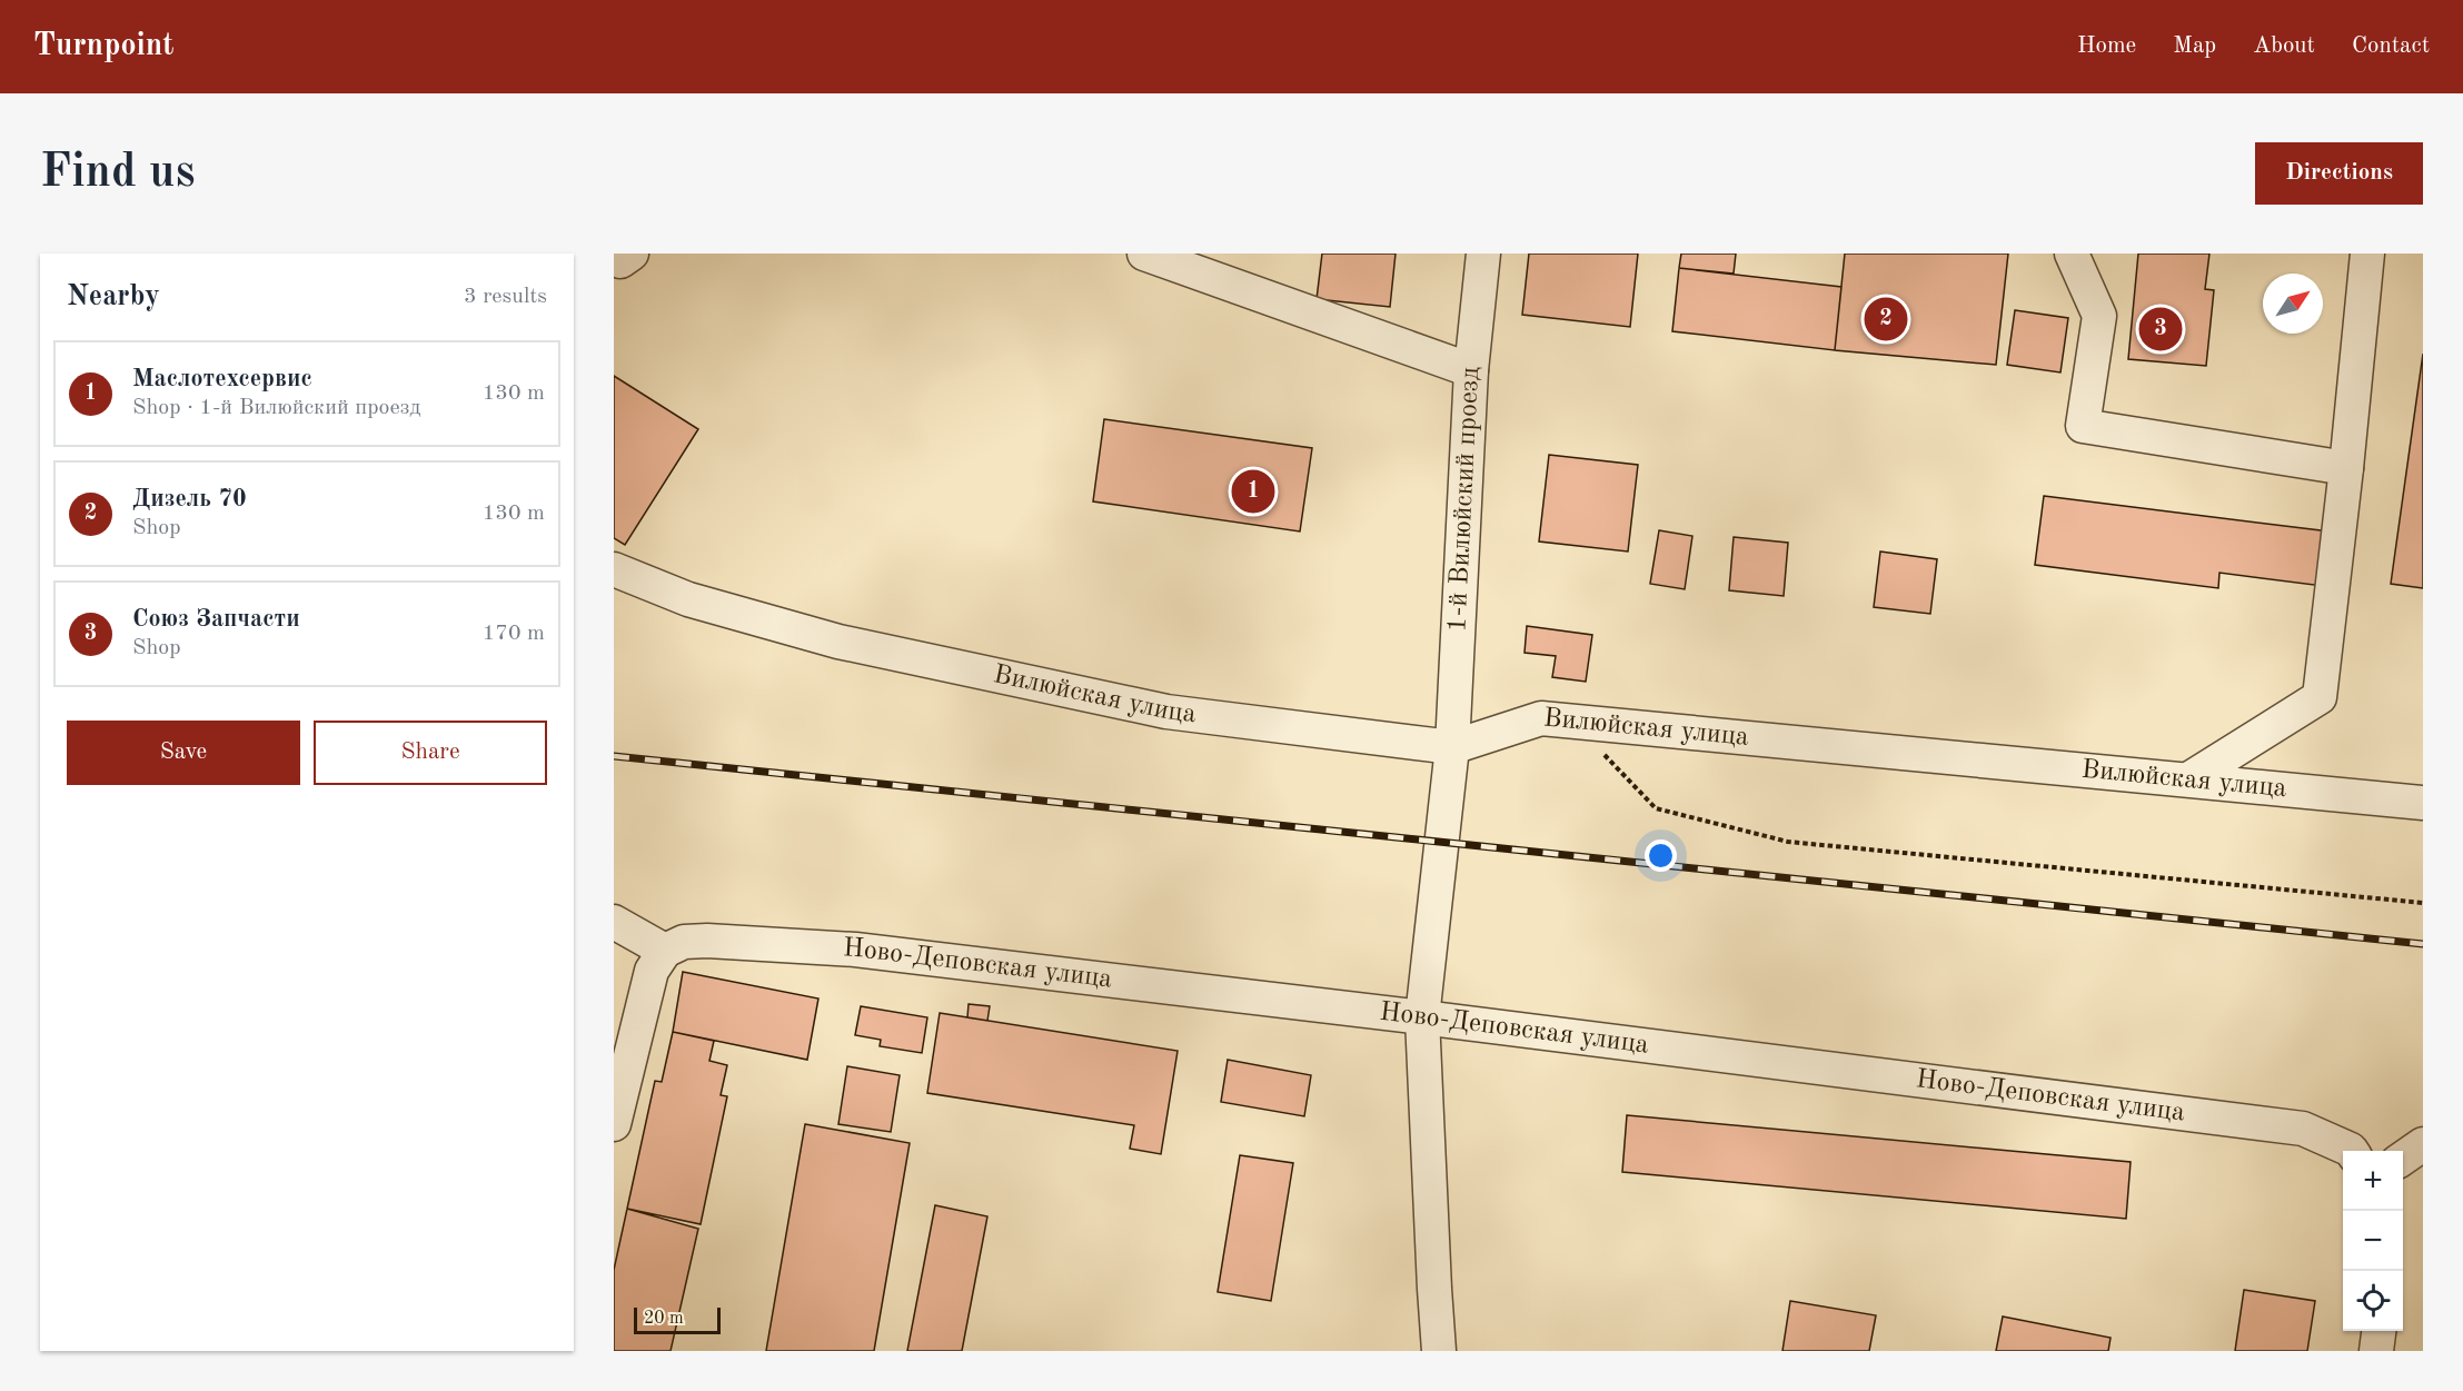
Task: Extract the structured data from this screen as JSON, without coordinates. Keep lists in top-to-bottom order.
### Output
{
  "streets": {
    "street": ["1-й Вилюйский проезд", "Вилюйская улица", "Ново-Деповская улица"]
  },
  "crossings": [
    ["1-й Вилюйский проезд", "Вилюйская улица"],
    ["1-й Вилюйский проезд", "Ново-Деповская улица"]
  ],
  "scale_bar": "20 m",
  "north": "top right",
  "page": {
    "header": "Turnpoint",
    "nav": [
      "Home",
      "Map",
      "About",
      "Contact"
    ],
    "buttons": [
      "Directions",
      ["Save", "Share"]
    ],
    "title": "Find us",
    "heading": ["Nearby", "3 results"],
    "pins": ["2", "3", "1"],
    "list": [
      {
        "mark": "1",
        "name": "Маслотехсервис",
        "note": "Shop · 1-й Вилюйский проезд",
        "value": "130 m"
      },
      {
        "mark": "2",
        "name": "Дизель 70",
        "note": "Shop",
        "value": "130 m"
      },
      {
        "mark": "3",
        "name": "Союз Запчасти",
        "note": "Shop",
        "value": "170 m"
      }
    ],
    "map_buttons": ["+", "−"],
    "scale": "20 m"
  }
}
